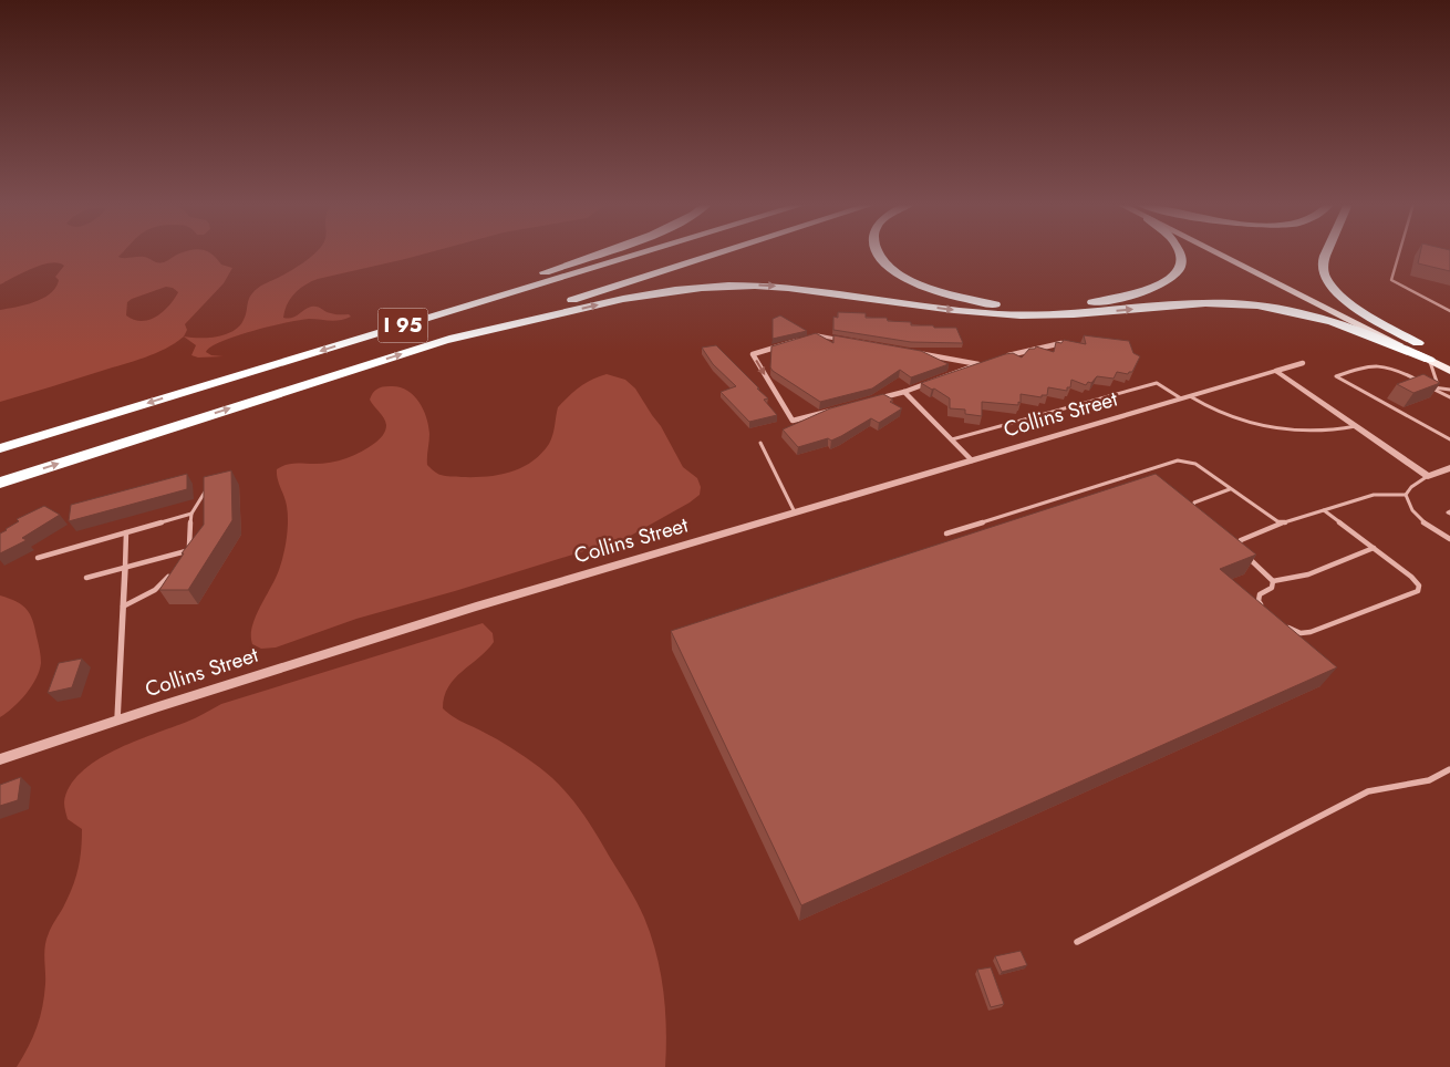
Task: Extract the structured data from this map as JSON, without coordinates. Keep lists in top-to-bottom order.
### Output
{
  "streets": {
    "highway": ["I 95"],
    "street": ["Collins Street"]
  }
}
